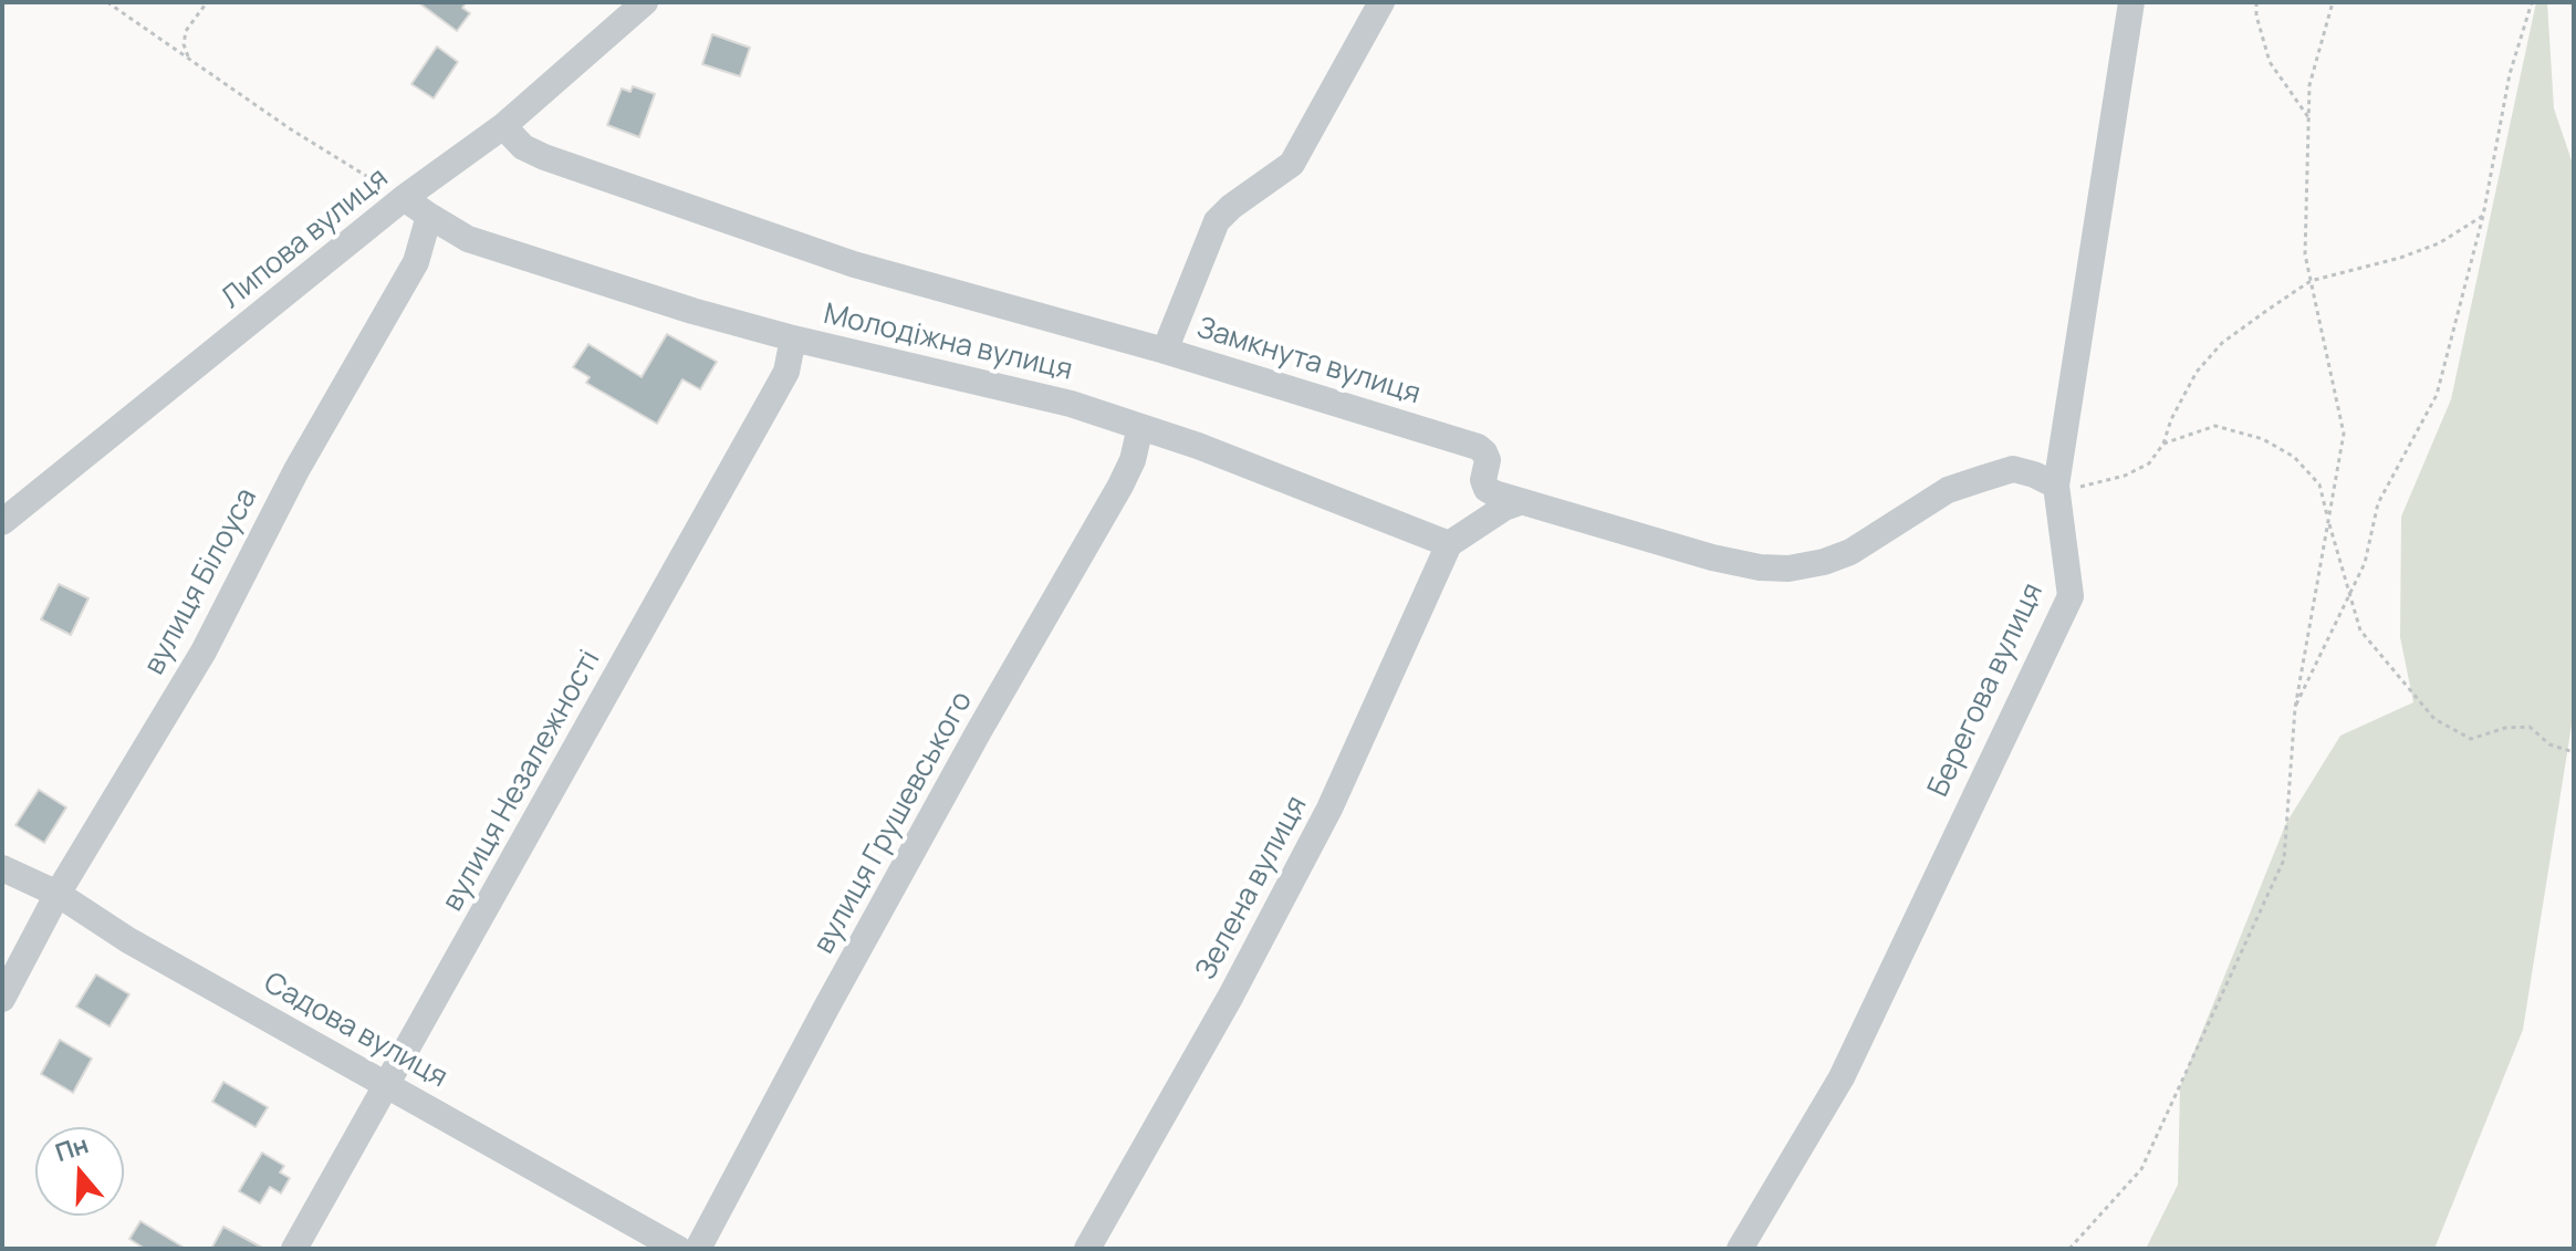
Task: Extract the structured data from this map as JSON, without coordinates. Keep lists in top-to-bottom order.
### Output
{
  "streets": {
    "street": [
      "Липова вулиця",
      "Молодіжна вулиця",
      "Замкнута вулиця",
      "вулиця Білоуса",
      "Берегова вулиця",
      "вулиця Незалежності",
      "вулиця Грушевського",
      "Зелена вулиця",
      "Садова вулиця"
    ]
  },
  "crossings": [
    ["Липова вулиця", "Замкнута вулиця"],
    ["Молодіжна вулиця", "вулиця Білоуса"],
    ["Молодіжна вулиця", "вулиця Незалежності"],
    ["Молодіжна вулиця", "вулиця Грушевського"],
    ["Молодіжна вулиця", "Зелена вулиця"],
    ["Замкнута вулиця", "Берегова вулиця"],
    ["вулиця Білоуса", "Садова вулиця"],
    ["вулиця Незалежності", "Садова вулиця"]
  ],
  "north": "top"
}
